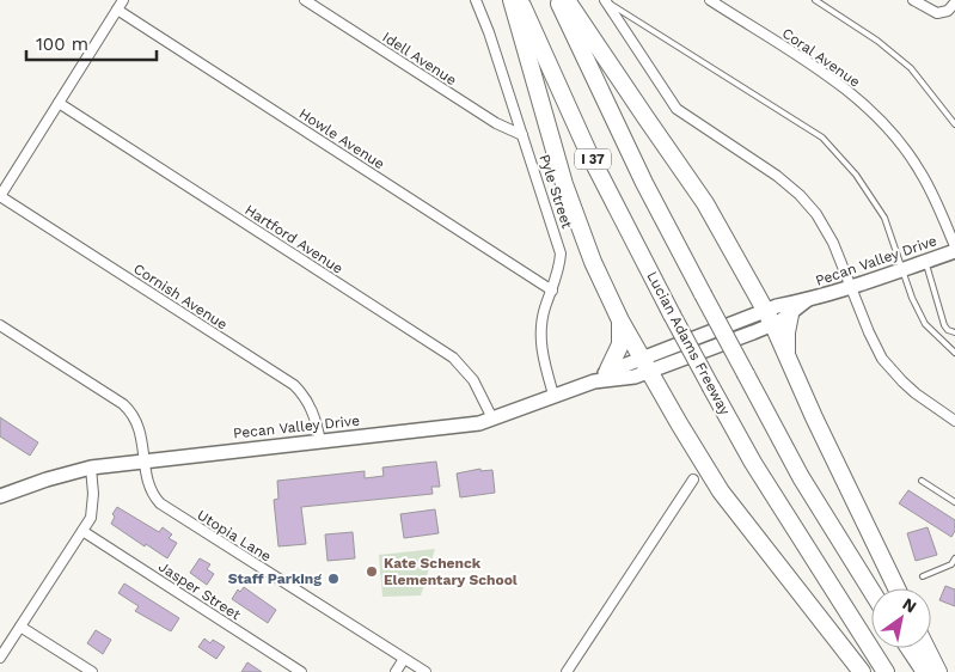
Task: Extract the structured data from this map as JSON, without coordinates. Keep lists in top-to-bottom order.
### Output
{
  "streets": {
    "highway": ["I 37", "Lucian Adams Freeway"],
    "main road": ["Pecan Valley Drive"],
    "street": [
      "Coral Avenue",
      "Idell Avenue",
      "Howle Avenue",
      "Pyle Street",
      "Hartford Avenue",
      "Cornish Avenue",
      "Utopia Lane",
      "Jasper Street"
    ]
  },
  "crossings": [
    ["Coral Avenue", "Pecan Valley Drive"],
    ["Idell Avenue", "Pyle Street"],
    ["Howle Avenue", "Pyle Street"],
    ["Pyle Street", "Pecan Valley Drive"],
    ["Hartford Avenue", "Pecan Valley Drive"],
    ["Pecan Valley Drive", "Cornish Avenue"],
    ["Pecan Valley Drive", "Utopia Lane"]
  ],
  "places": ["Kate Schenck Elementary School", "Staff Parking"],
  "scale_bar": "100 m",
  "north": "top right"
}
